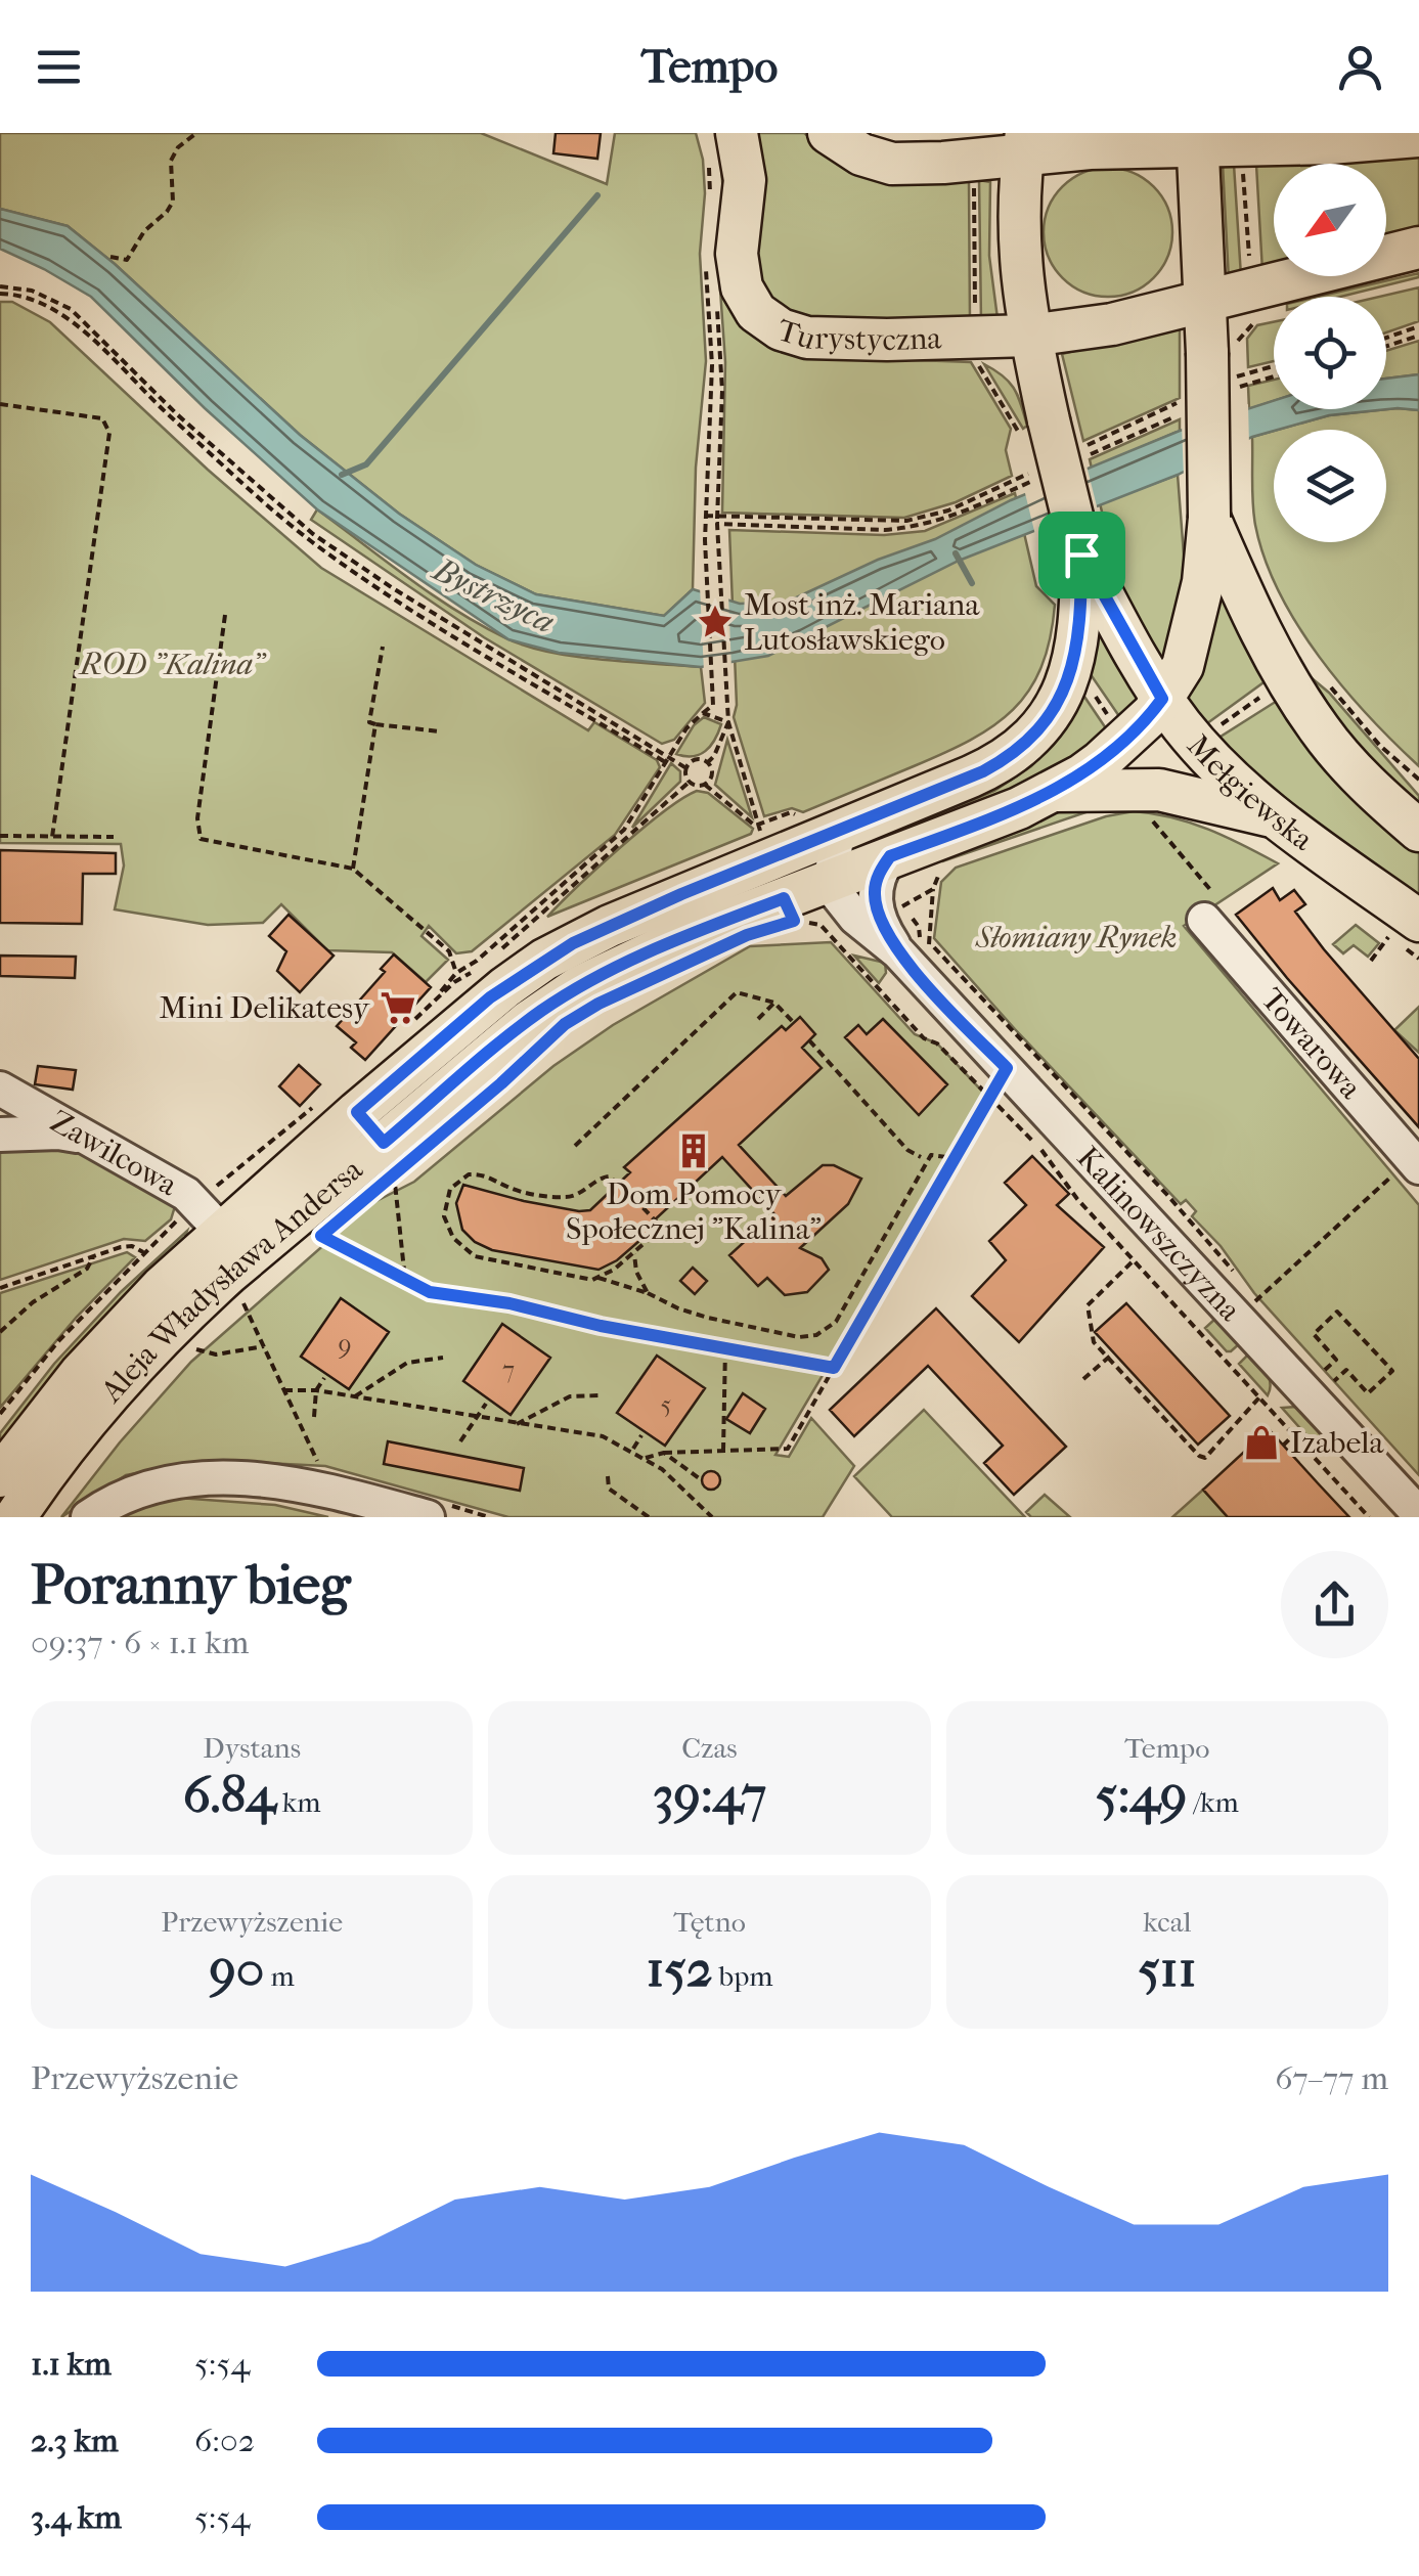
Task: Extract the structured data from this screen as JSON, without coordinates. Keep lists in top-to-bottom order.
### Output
{
  "streets": {
    "main road": ["Turystyczna", "Mełgiewska", "Aleja Władysława Andersa"],
    "street": ["Towarowa", "Zawilcowa", "Kalinowszczyzna"]
  },
  "crossings": [
    ["Turystyczna", "Mełgiewska"],
    ["Mełgiewska", "Aleja Władysława Andersa"],
    ["Zawilcowa", "Aleja Władysława Andersa"],
    ["Kalinowszczyzna", "Aleja Władysława Andersa"]
  ],
  "water": ["Bystrzyca"],
  "parks": ["ROD \"Kalina\"", "Słomiany Rynek"],
  "places": {
    "place": ["Most inż. Mariana Lutosławskiego"],
    "supermarket": ["Mini Delikatesy"],
    "building": ["Dom Pomocy Społecznej \"Kalina\""],
    "shop": ["Izabela"]
  },
  "house_numbers": ["9", "7", "5"],
  "north": "bottom left",
  "page": {
    "header": "Tempo",
    "heading": ["Poranny bieg", "09:37 · 6 × 1.1 km"],
    "stats": [
      ["Dystans", "6.84 km"],
      ["Czas", "39:47"],
      ["Tempo", "5:49 /km"],
      ["Przewyższenie", "90 m"],
      ["Tętno", "152 bpm"],
      ["kcal", "511"]
    ],
    "chart": ["Przewyższenie", "67–77 m"],
    "list": [
      {
        "name": "1.1 km",
        "note": "5:54"
      },
      {
        "name": "2.3 km",
        "note": "6:02"
      },
      {
        "name": "3.4 km",
        "note": "5:54"
      }
    ]
  }
}
